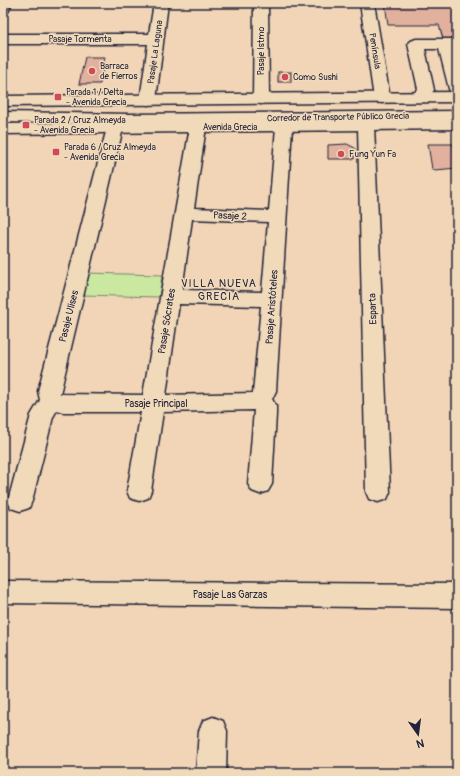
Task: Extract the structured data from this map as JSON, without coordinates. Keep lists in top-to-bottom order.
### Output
{
  "streets": {
    "street": [
      "Pasaje Tormenta",
      "Pasaje Istmo",
      "Península",
      "Pasaje La Laguna",
      "Corredor de Transporte Público Grecia",
      "Avenida Grecia",
      "Pasaje 2",
      "Pasaje Aristóteles",
      "Esparta",
      "Pasaje Ulises",
      "Pasaje Sócrates",
      "Pasaje Principal",
      "Pasaje Las Garzas"
    ]
  },
  "crossings": [
    ["Pasaje Tormenta", "Pasaje La Laguna"],
    ["Avenida Grecia", "Pasaje Aristóteles"],
    ["Avenida Grecia", "Esparta"],
    ["Avenida Grecia", "Pasaje Ulises"],
    ["Avenida Grecia", "Pasaje Sócrates"],
    ["Pasaje 2", "Pasaje Aristóteles"],
    ["Pasaje 2", "Pasaje Sócrates"],
    ["Pasaje Aristóteles", "Pasaje Principal"],
    ["Pasaje Ulises", "Pasaje Principal"],
    ["Pasaje Sócrates", "Pasaje Principal"]
  ],
  "districts": ["VILLA NUEVA GRECIA"],
  "places": {
    "other": ["Barraca de Fierros", "Como Sushi", "Fung Yun Fa"],
    "transit": ["Parada 1 / Delta - Avenida Grecia", "Parada 2 / Cruz Almeyda - Avenida Grecia", "Parada 6 / Cruz Almeyda - Avenida Grecia"]
  },
  "north": "bottom"
}
